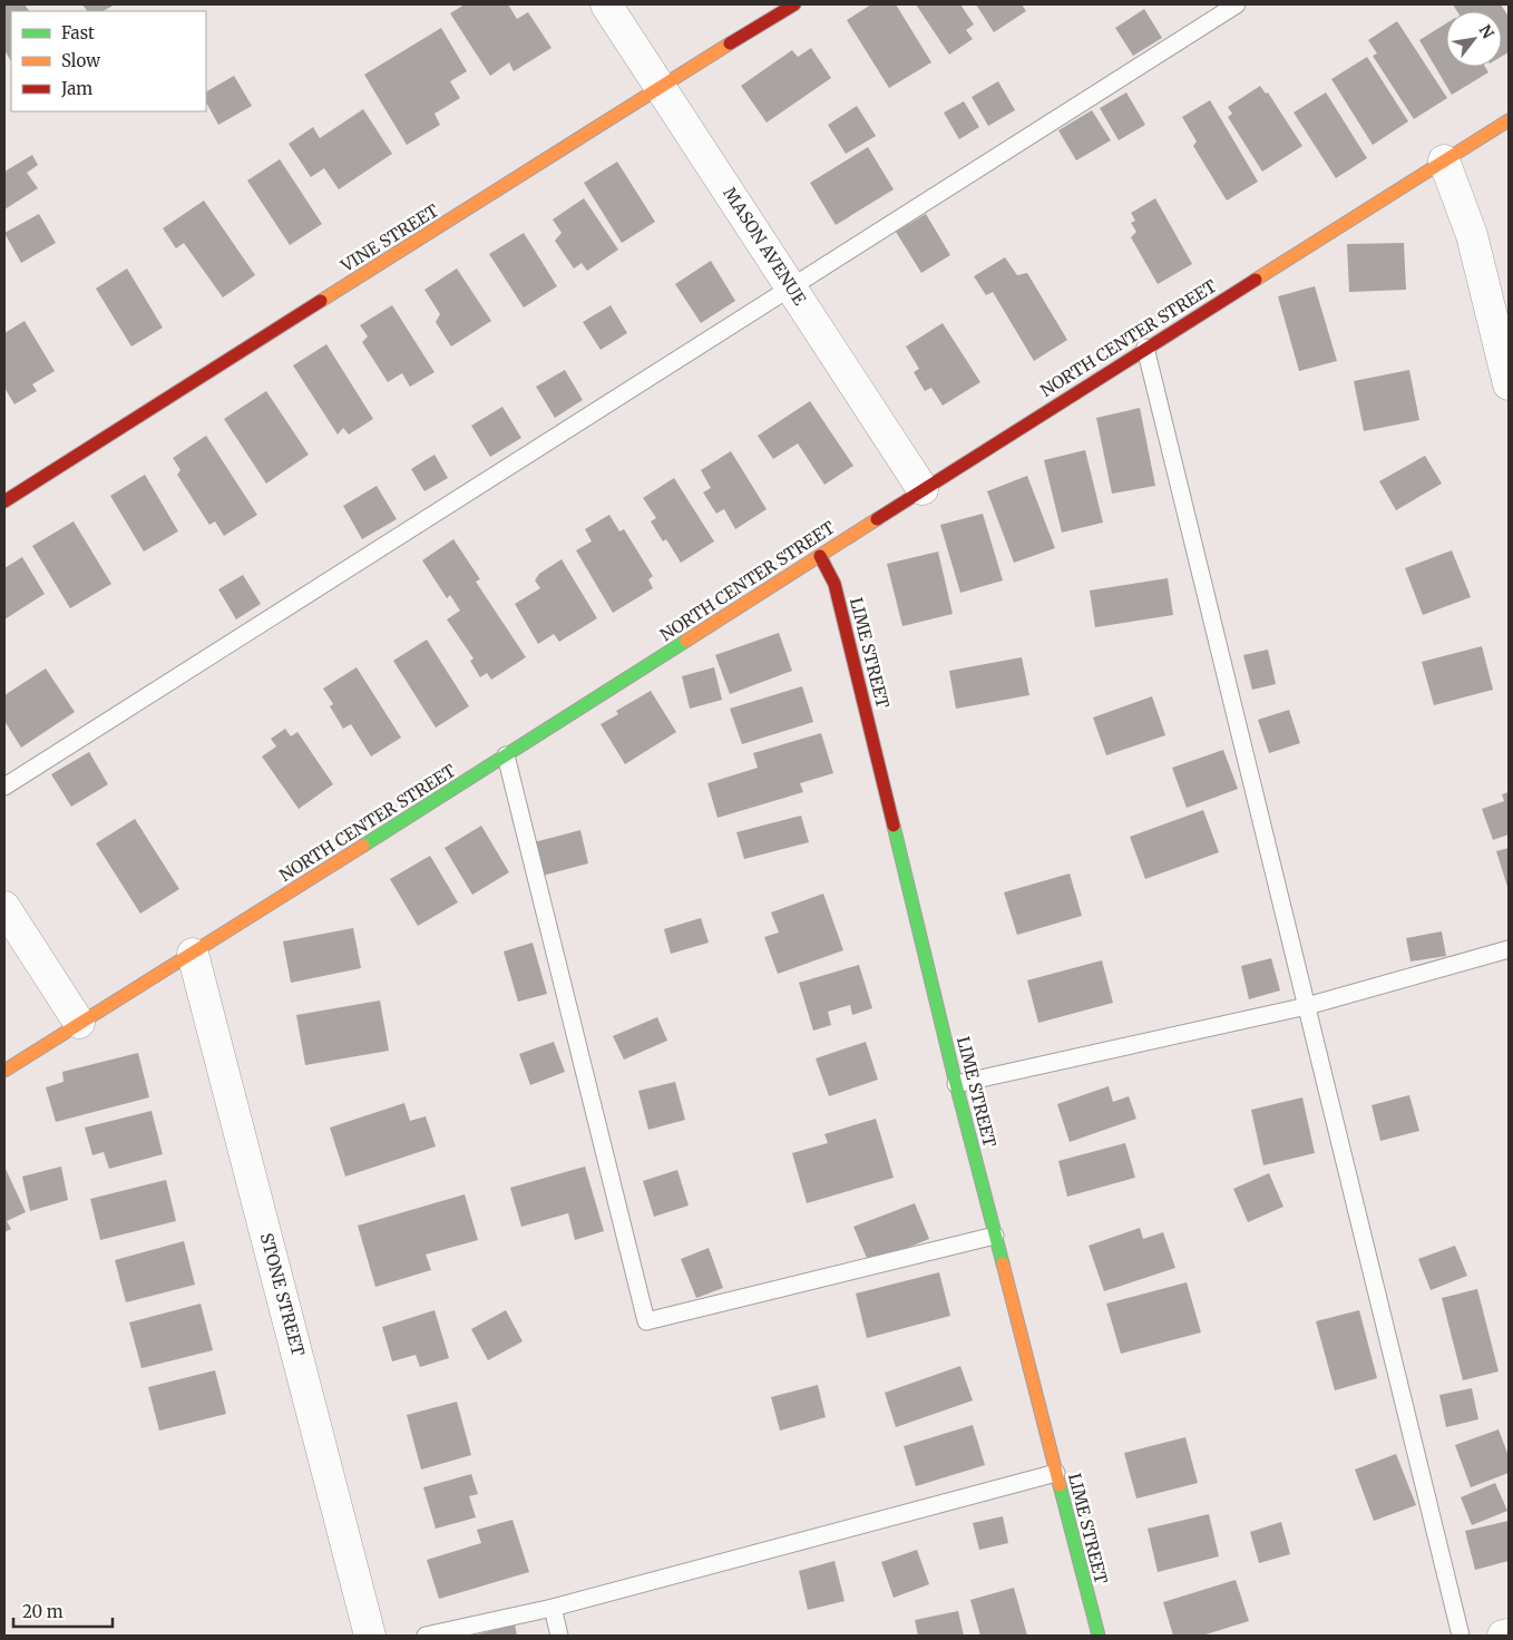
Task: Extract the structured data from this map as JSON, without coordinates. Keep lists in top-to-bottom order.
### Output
{
  "streets": {
    "street": [
      "VINE STREET",
      "MASON AVENUE",
      "NORTH CENTER STREET",
      "LIME STREET",
      "STONE STREET"
    ]
  },
  "crossings": [
    ["VINE STREET", "MASON AVENUE"],
    ["MASON AVENUE", "NORTH CENTER STREET"],
    ["NORTH CENTER STREET", "LIME STREET"],
    ["NORTH CENTER STREET", "STONE STREET"]
  ],
  "legend": ["Fast", "Slow", "Jam"],
  "scale_bar": "20 m",
  "north": "top right"
}
